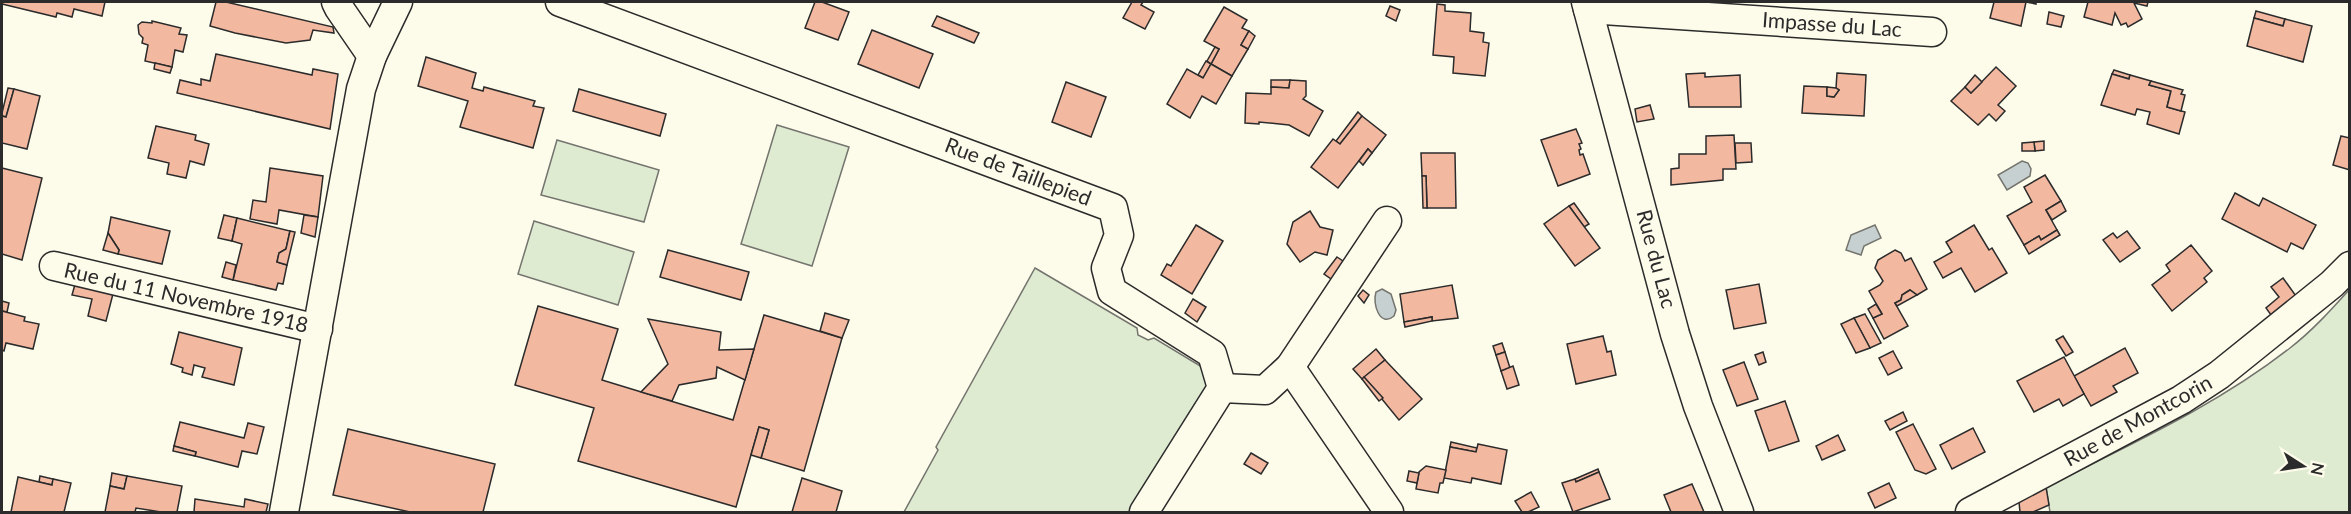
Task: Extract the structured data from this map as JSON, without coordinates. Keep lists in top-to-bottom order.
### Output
{
  "streets": {
    "street": [
      "Impasse du Lac",
      "Rue de Taillepied",
      "Rue du Lac",
      "Rue du 11 Novembre 1918",
      "Rue de Montcorin"
    ]
  },
  "crossings": [
    ["Impasse du Lac", "Rue du Lac"]
  ],
  "north": "right"
}
